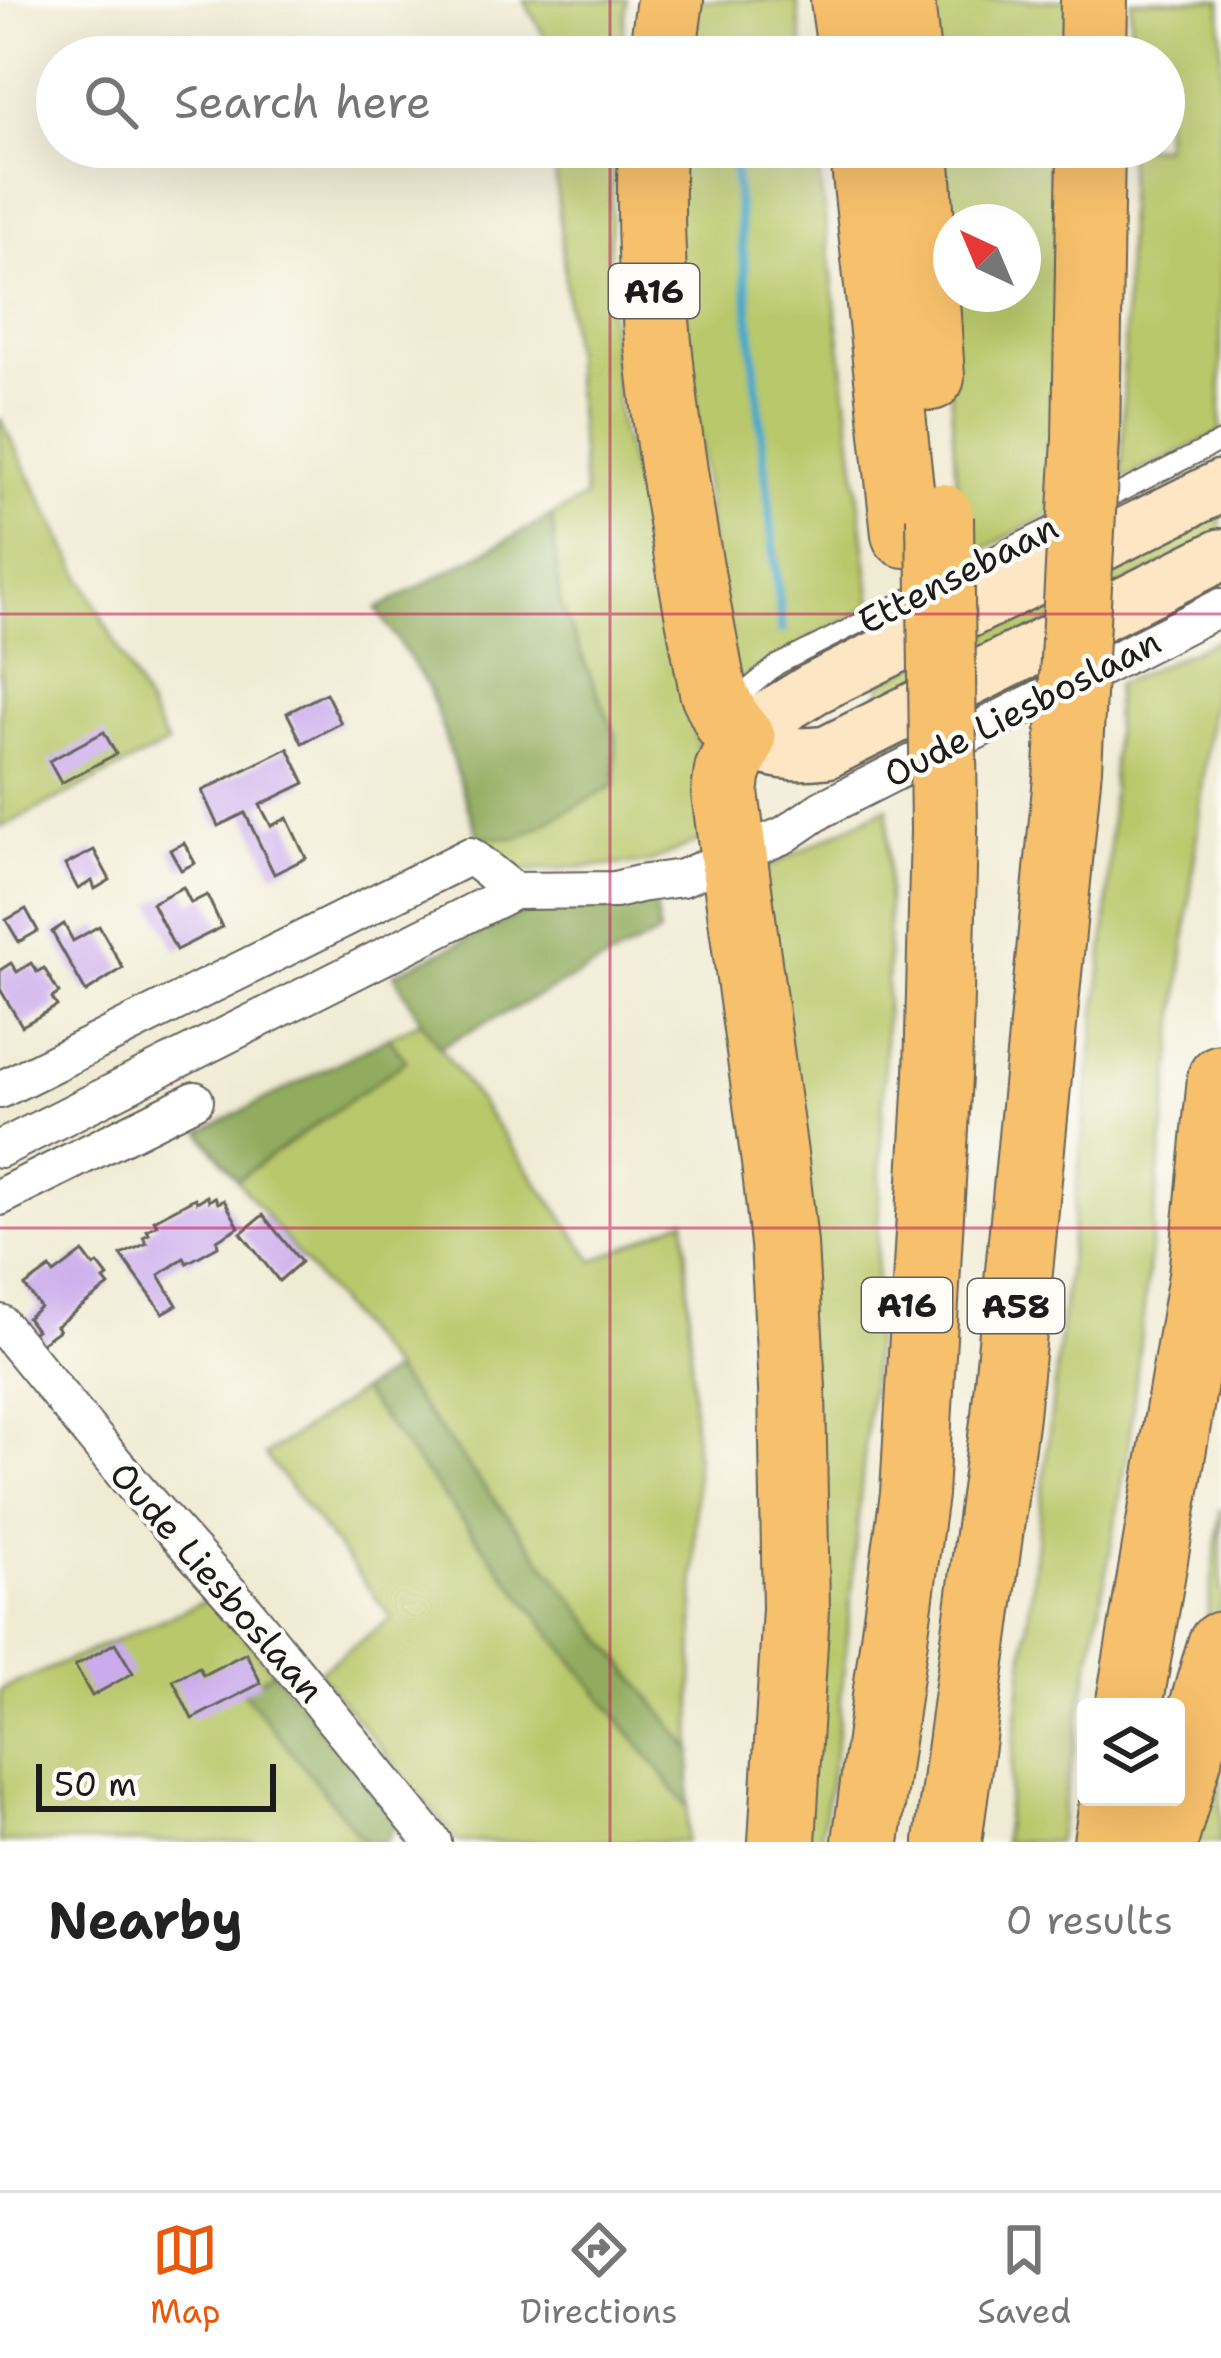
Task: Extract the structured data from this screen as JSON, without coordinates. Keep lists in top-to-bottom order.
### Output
{
  "streets": {
    "highway": ["A16", "A58"],
    "main road": ["Ettensebaan"],
    "street": ["Oude Liesboslaan"]
  },
  "crossings": [
    ["A16", "Ettensebaan"]
  ],
  "scale_bar": "50 m",
  "north": "top left",
  "page": {
    "search": "Search here",
    "scale": "50 m",
    "heading": ["Nearby", "0 results"],
    "nav": ["Map", "Directions", "Saved"]
  }
}
